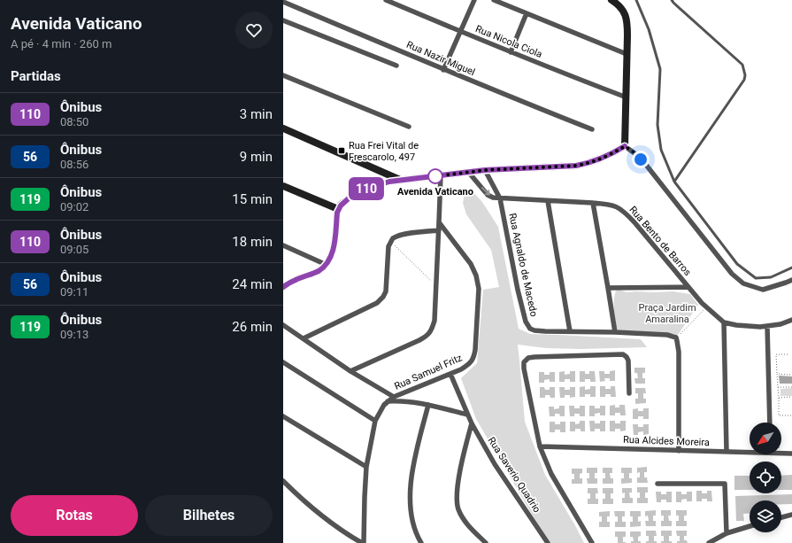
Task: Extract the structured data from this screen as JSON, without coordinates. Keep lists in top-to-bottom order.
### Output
{
  "streets": {
    "street": [
      "Rua Nicola Ciola",
      "Rua Nazir Miguel",
      "Rua Bento de Barros",
      "Rua Agnaldo de Macedo",
      "Rua Samuel Fritz",
      "Rua Alcides Moreira",
      "Rua Saverio Quadrio"
    ]
  },
  "crossings": [
    ["Rua Bento de Barros", "Rua Agnaldo de Macedo"],
    ["Rua Samuel Fritz", "Rua Saverio Quadrio"]
  ],
  "parks": ["Praça Jardim Amaralina"],
  "places": {
    "transit": ["Rua Frei Vital de Frescarolo, 497"],
    "other": ["Avenida Vaticano"]
  },
  "lines": ["bus line 110"],
  "north": "bottom left",
  "page": {
    "heading": [
      ["Avenida Vaticano", "A pé · 4 min · 260 m"],
      "Partidas"
    ],
    "on_map": "110",
    "list": [
      {
        "mark": "110",
        "name": "Ônibus",
        "note": "08:50",
        "value": "3 min"
      },
      {
        "mark": "56",
        "name": "Ônibus",
        "note": "08:56",
        "value": "9 min"
      },
      {
        "mark": "119",
        "name": "Ônibus",
        "note": "09:02",
        "value": "15 min"
      },
      {
        "mark": "110",
        "name": "Ônibus",
        "note": "09:05",
        "value": "18 min"
      },
      {
        "mark": "56",
        "name": "Ônibus",
        "note": "09:11",
        "value": "24 min"
      },
      {
        "mark": "119",
        "name": "Ônibus",
        "note": "09:13",
        "value": "26 min"
      }
    ],
    "buttons": ["Rotas", "Bilhetes"]
  }
}
